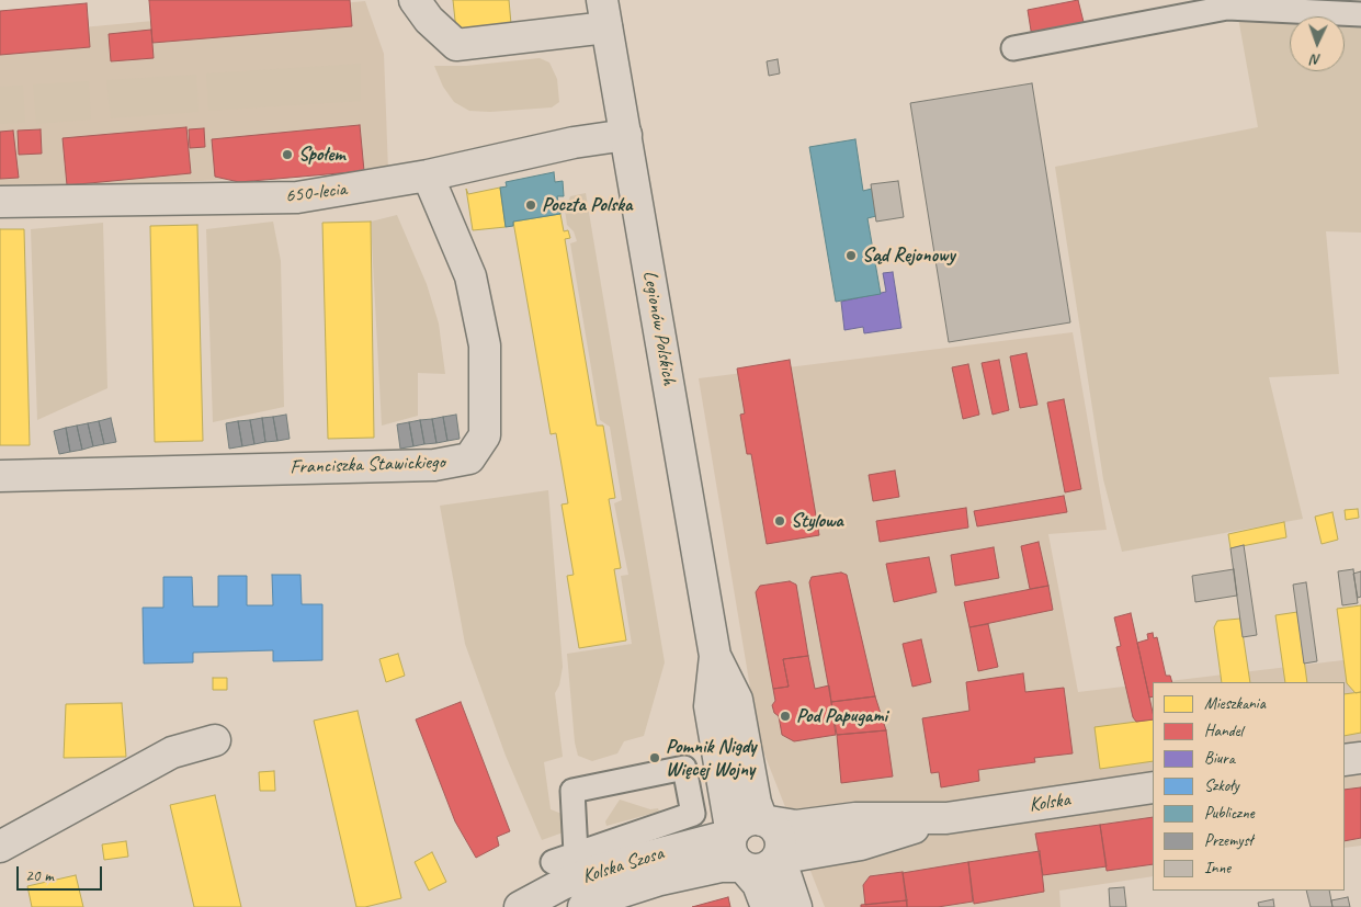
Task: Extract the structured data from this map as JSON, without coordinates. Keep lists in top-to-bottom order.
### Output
{
  "streets": {
    "street": [
      "650-lecia",
      "Legionów Polskich",
      "Franciszka Stawickiego",
      "Kolska",
      "Kolska Szosa"
    ]
  },
  "crossings": [
    ["650-lecia", "Legionów Polskich"],
    ["650-lecia", "Franciszka Stawickiego"],
    ["Legionów Polskich", "Kolska"],
    ["Legionów Polskich", "Kolska Szosa"],
    ["Kolska", "Kolska Szosa"]
  ],
  "places": [
    "Społem",
    "Poczta Polska",
    "Sąd Rejonowy",
    "Stylowa",
    "Pod Papugami",
    "Pomnik Nigdy Więcej Wojny"
  ],
  "legend": [
    "Mieszkania",
    "Handel",
    "Biura",
    "Szkoły",
    "Publiczne",
    "Przemysł",
    "Inne"
  ],
  "scale_bar": "20 m",
  "north": "bottom"
}
